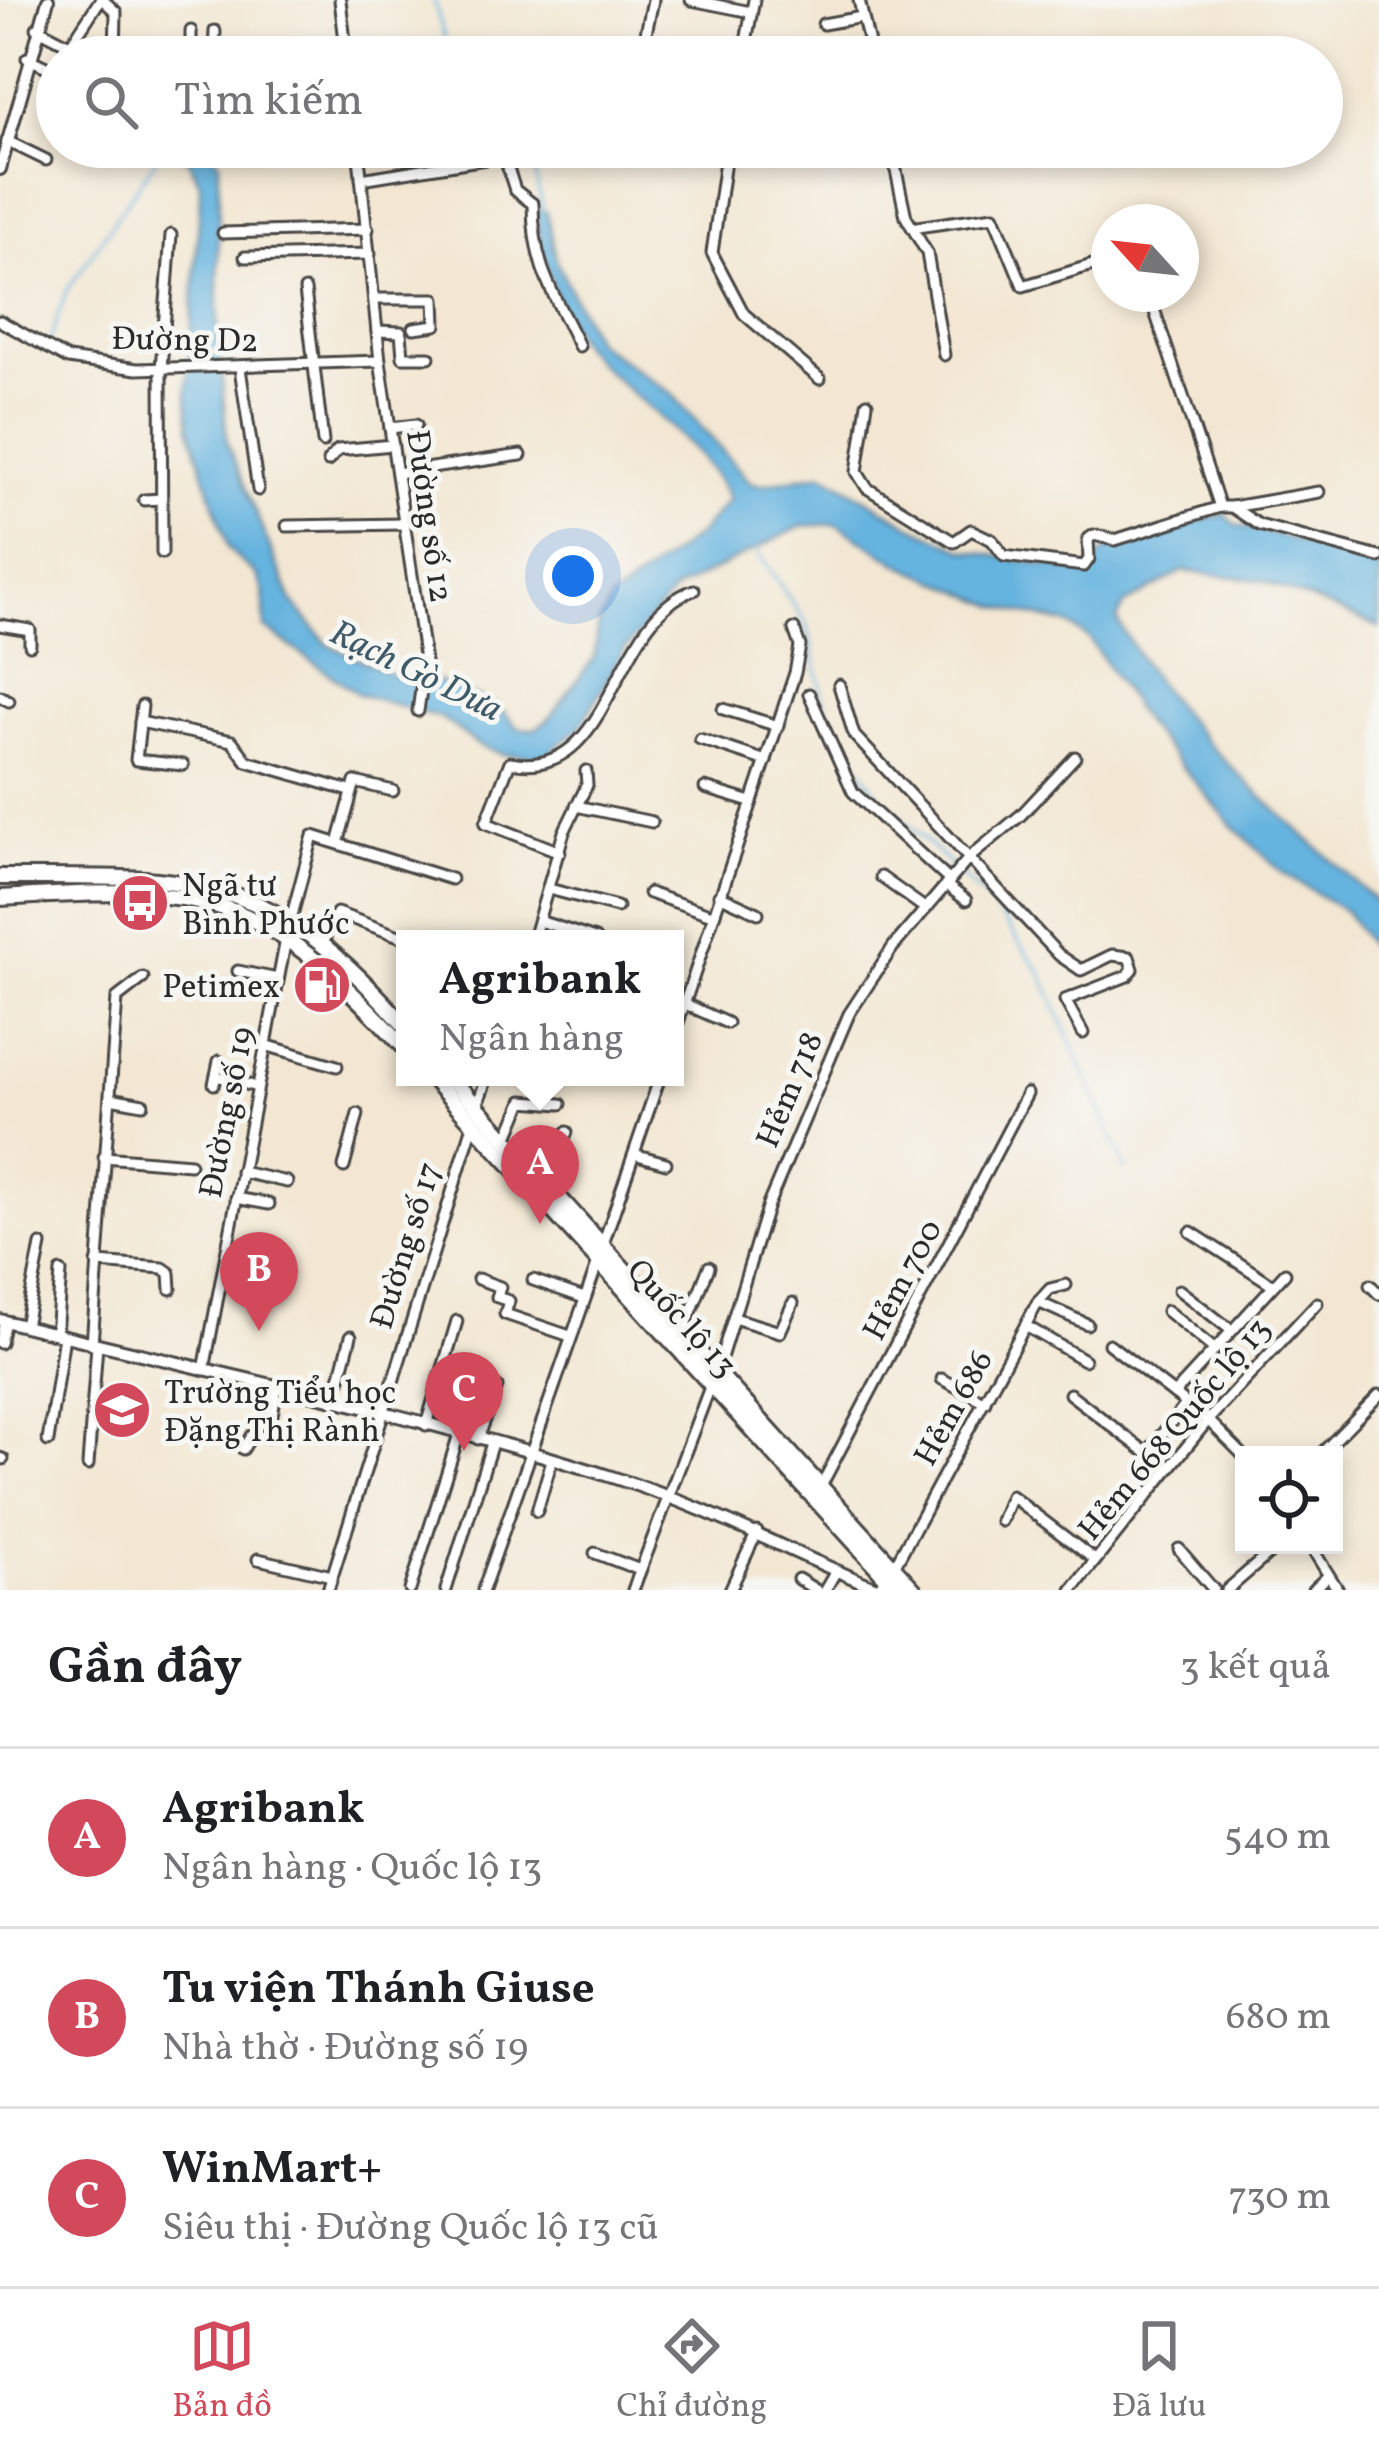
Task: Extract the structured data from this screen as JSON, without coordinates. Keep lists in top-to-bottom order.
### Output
{
  "streets": {
    "highway": ["Quốc lộ 13"],
    "street": [
      "Đường D2",
      "Đường số 12",
      "Hẻm 718",
      "Đường số 19",
      "Đường số 17",
      "Hẻm 700",
      "Hẻm 686",
      "Hẻm 668 Quốc lộ 13"
    ]
  },
  "crossings": [
    ["Đường D2", "Đường số 12"],
    ["Hẻm 718", "Quốc lộ 13"],
    ["Đường số 17", "Quốc lộ 13"],
    ["Hẻm 700", "Quốc lộ 13"],
    ["Quốc lộ 13", "Hẻm 686"]
  ],
  "water": ["Rạch Gò Dưa"],
  "places": {
    "bus stop": ["Ngã tư Bình Phước"],
    "fuel station": ["Petimex"],
    "school or university": ["Trường Tiểu học Đặng Thị Rành"]
  },
  "north": "top left",
  "page": {
    "search": "Tìm kiếm",
    "popup": ["Agribank", "Ngân hàng"],
    "pins": ["A", "B", "C"],
    "heading": ["Gần đây", "3 kết quả"],
    "list": [
      {
        "mark": "A",
        "name": "Agribank",
        "note": "Ngân hàng · Quốc lộ 13",
        "value": "540 m"
      },
      {
        "mark": "B",
        "name": "Tu viện Thánh Giuse",
        "note": "Nhà thờ · Đường số 19",
        "value": "680 m"
      },
      {
        "mark": "C",
        "name": "WinMart+",
        "note": "Siêu thị · Đường Quốc lộ 13 cũ",
        "value": "730 m"
      }
    ],
    "nav": ["Bản đồ", "Chỉ đường", "Đã lưu"]
  }
}
